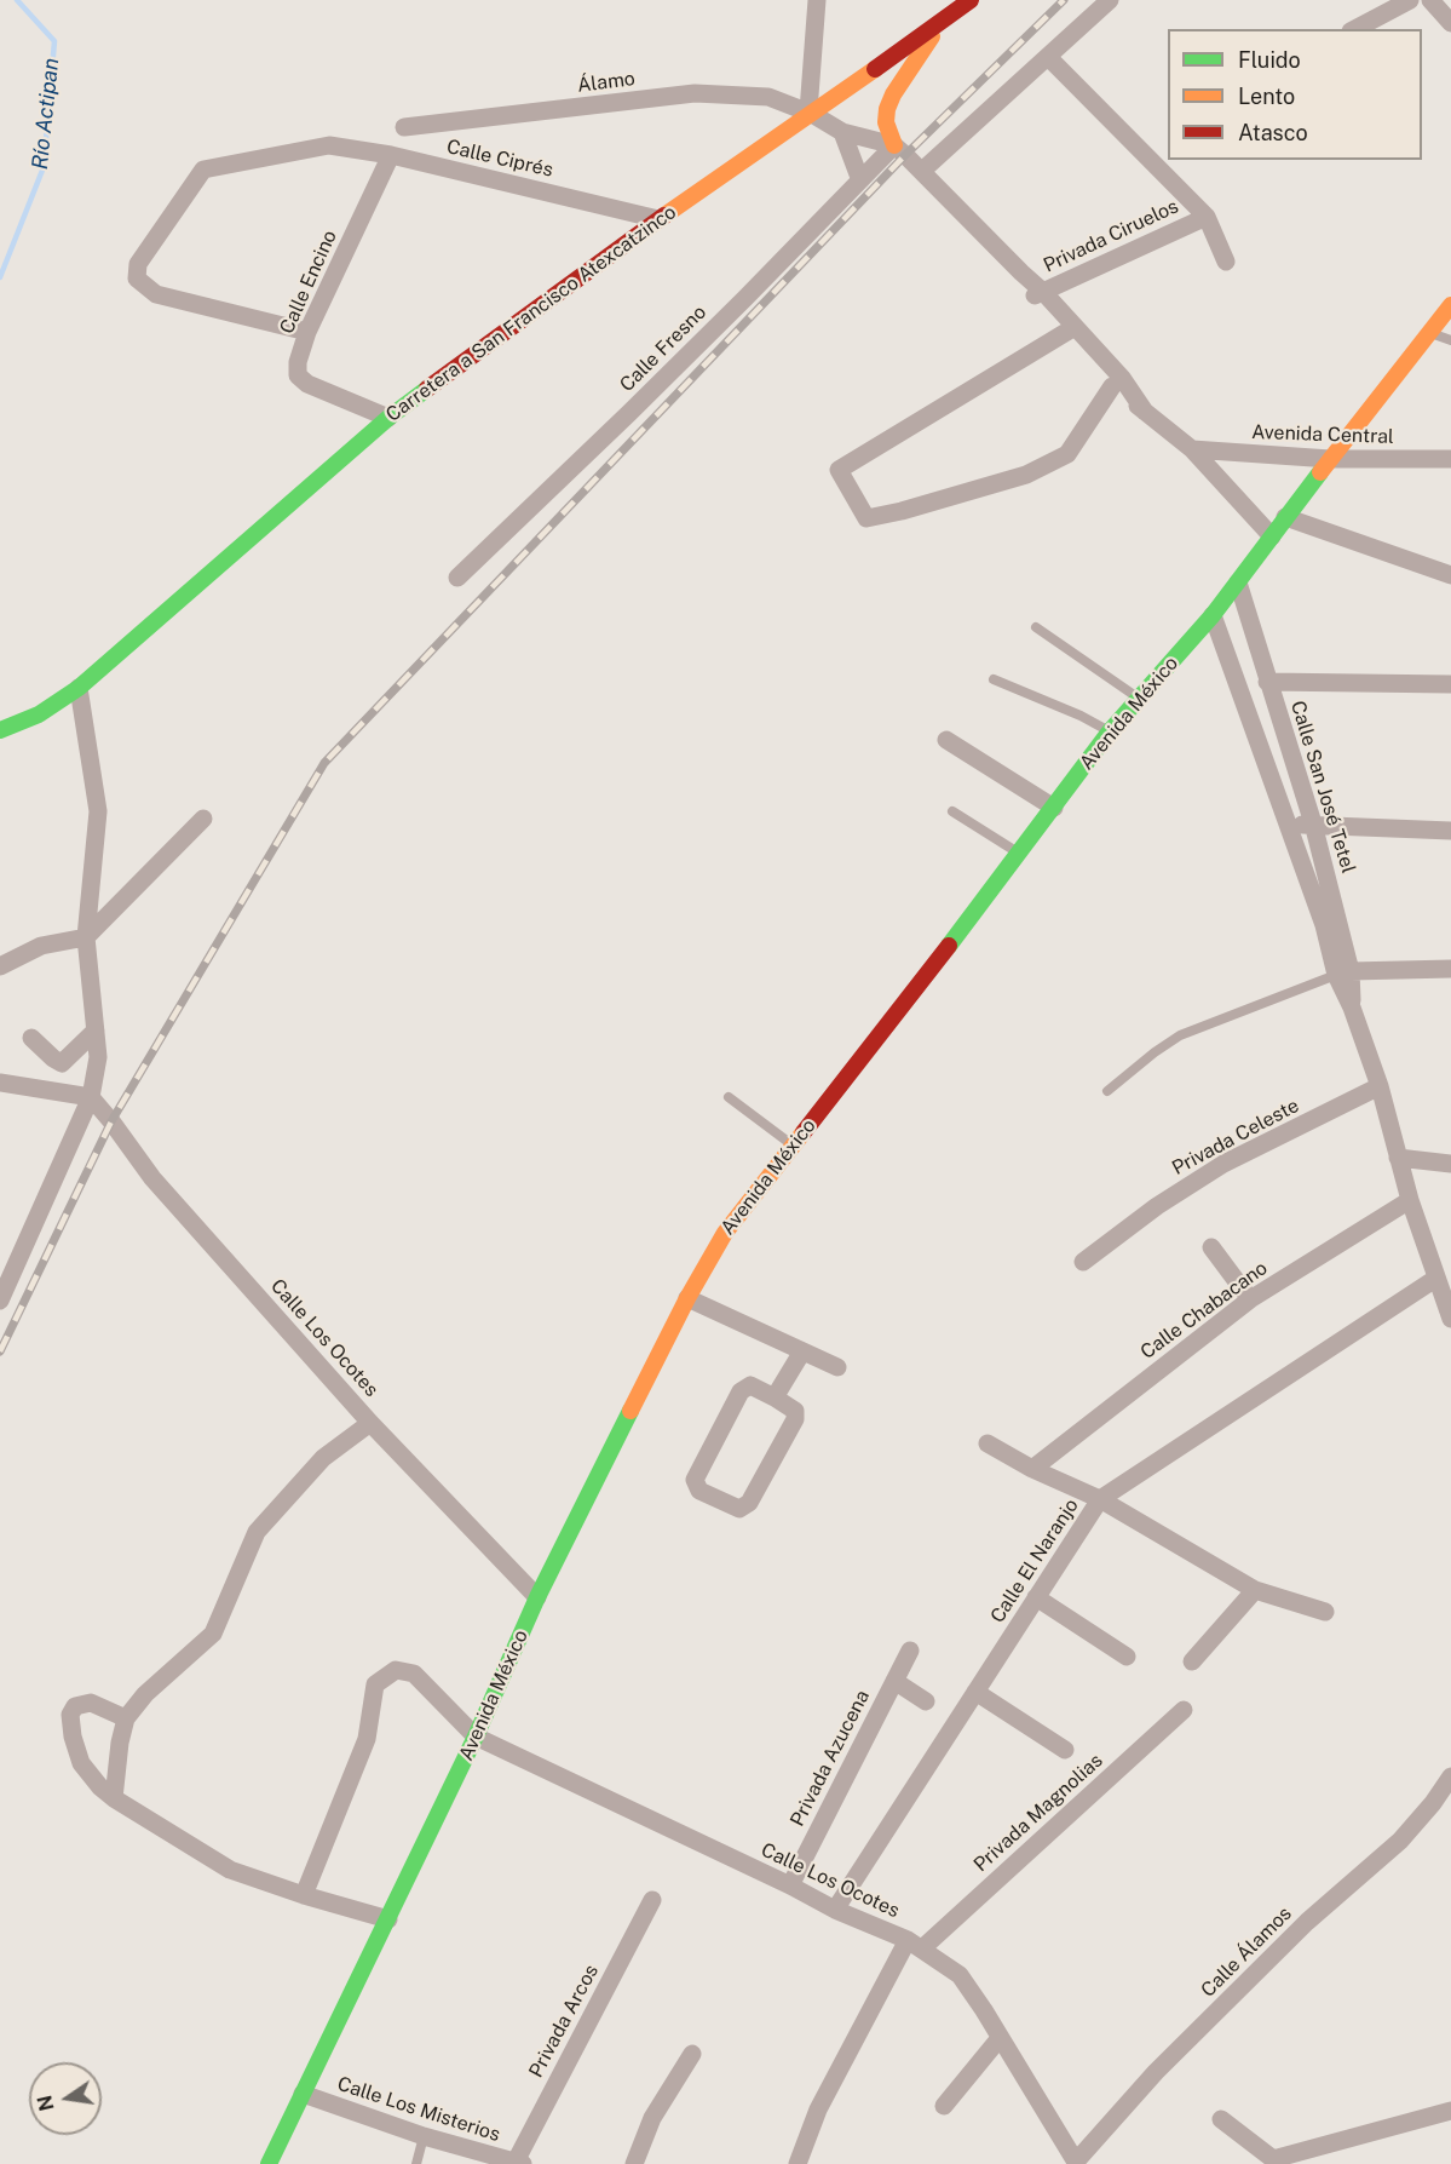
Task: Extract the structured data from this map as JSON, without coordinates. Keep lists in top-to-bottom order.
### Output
{
  "streets": {
    "main road": ["Carretera a San Francisco Atexcatzinco", "Avenida México"],
    "street": [
      "Álamo",
      "Calle Ciprés",
      "Privada Ciruelos",
      "Calle Encino",
      "Calle Fresno",
      "Avenida Central",
      "Calle San José Tetel",
      "Privada Celeste",
      "Calle Chabacano",
      "Calle Los Ocotes",
      "Calle El Naranjo",
      "Privada Azucena",
      "Privada Magnolias",
      "Calle Álamos",
      "Privada Arcos",
      "Calle Los Misterios"
    ]
  },
  "crossings": [
    ["Álamo", "Carretera a San Francisco Atexcatzinco"],
    ["Calle Ciprés", "Calle Encino"],
    ["Calle Ciprés", "Carretera a San Francisco Atexcatzinco"],
    ["Calle Encino", "Carretera a San Francisco Atexcatzinco"],
    ["Avenida Central", "Avenida México"],
    ["Avenida México", "Calle San José Tetel"],
    ["Avenida México", "Calle Los Ocotes"],
    ["Avenida México", "Calle Los Misterios"],
    ["Calle San José Tetel", "Privada Celeste"],
    ["Calle San José Tetel", "Calle Chabacano"],
    ["Calle San José Tetel", "Calle El Naranjo"],
    ["Calle Los Ocotes", "Calle El Naranjo"],
    ["Calle Los Ocotes", "Privada Azucena"],
    ["Calle Los Ocotes", "Privada Magnolias"],
    ["Calle Los Ocotes", "Calle Álamos"],
    ["Privada Arcos", "Calle Los Misterios"]
  ],
  "water": ["Río Actipan"],
  "legend": ["Fluido", "Lento", "Atasco"],
  "north": "left"
}
